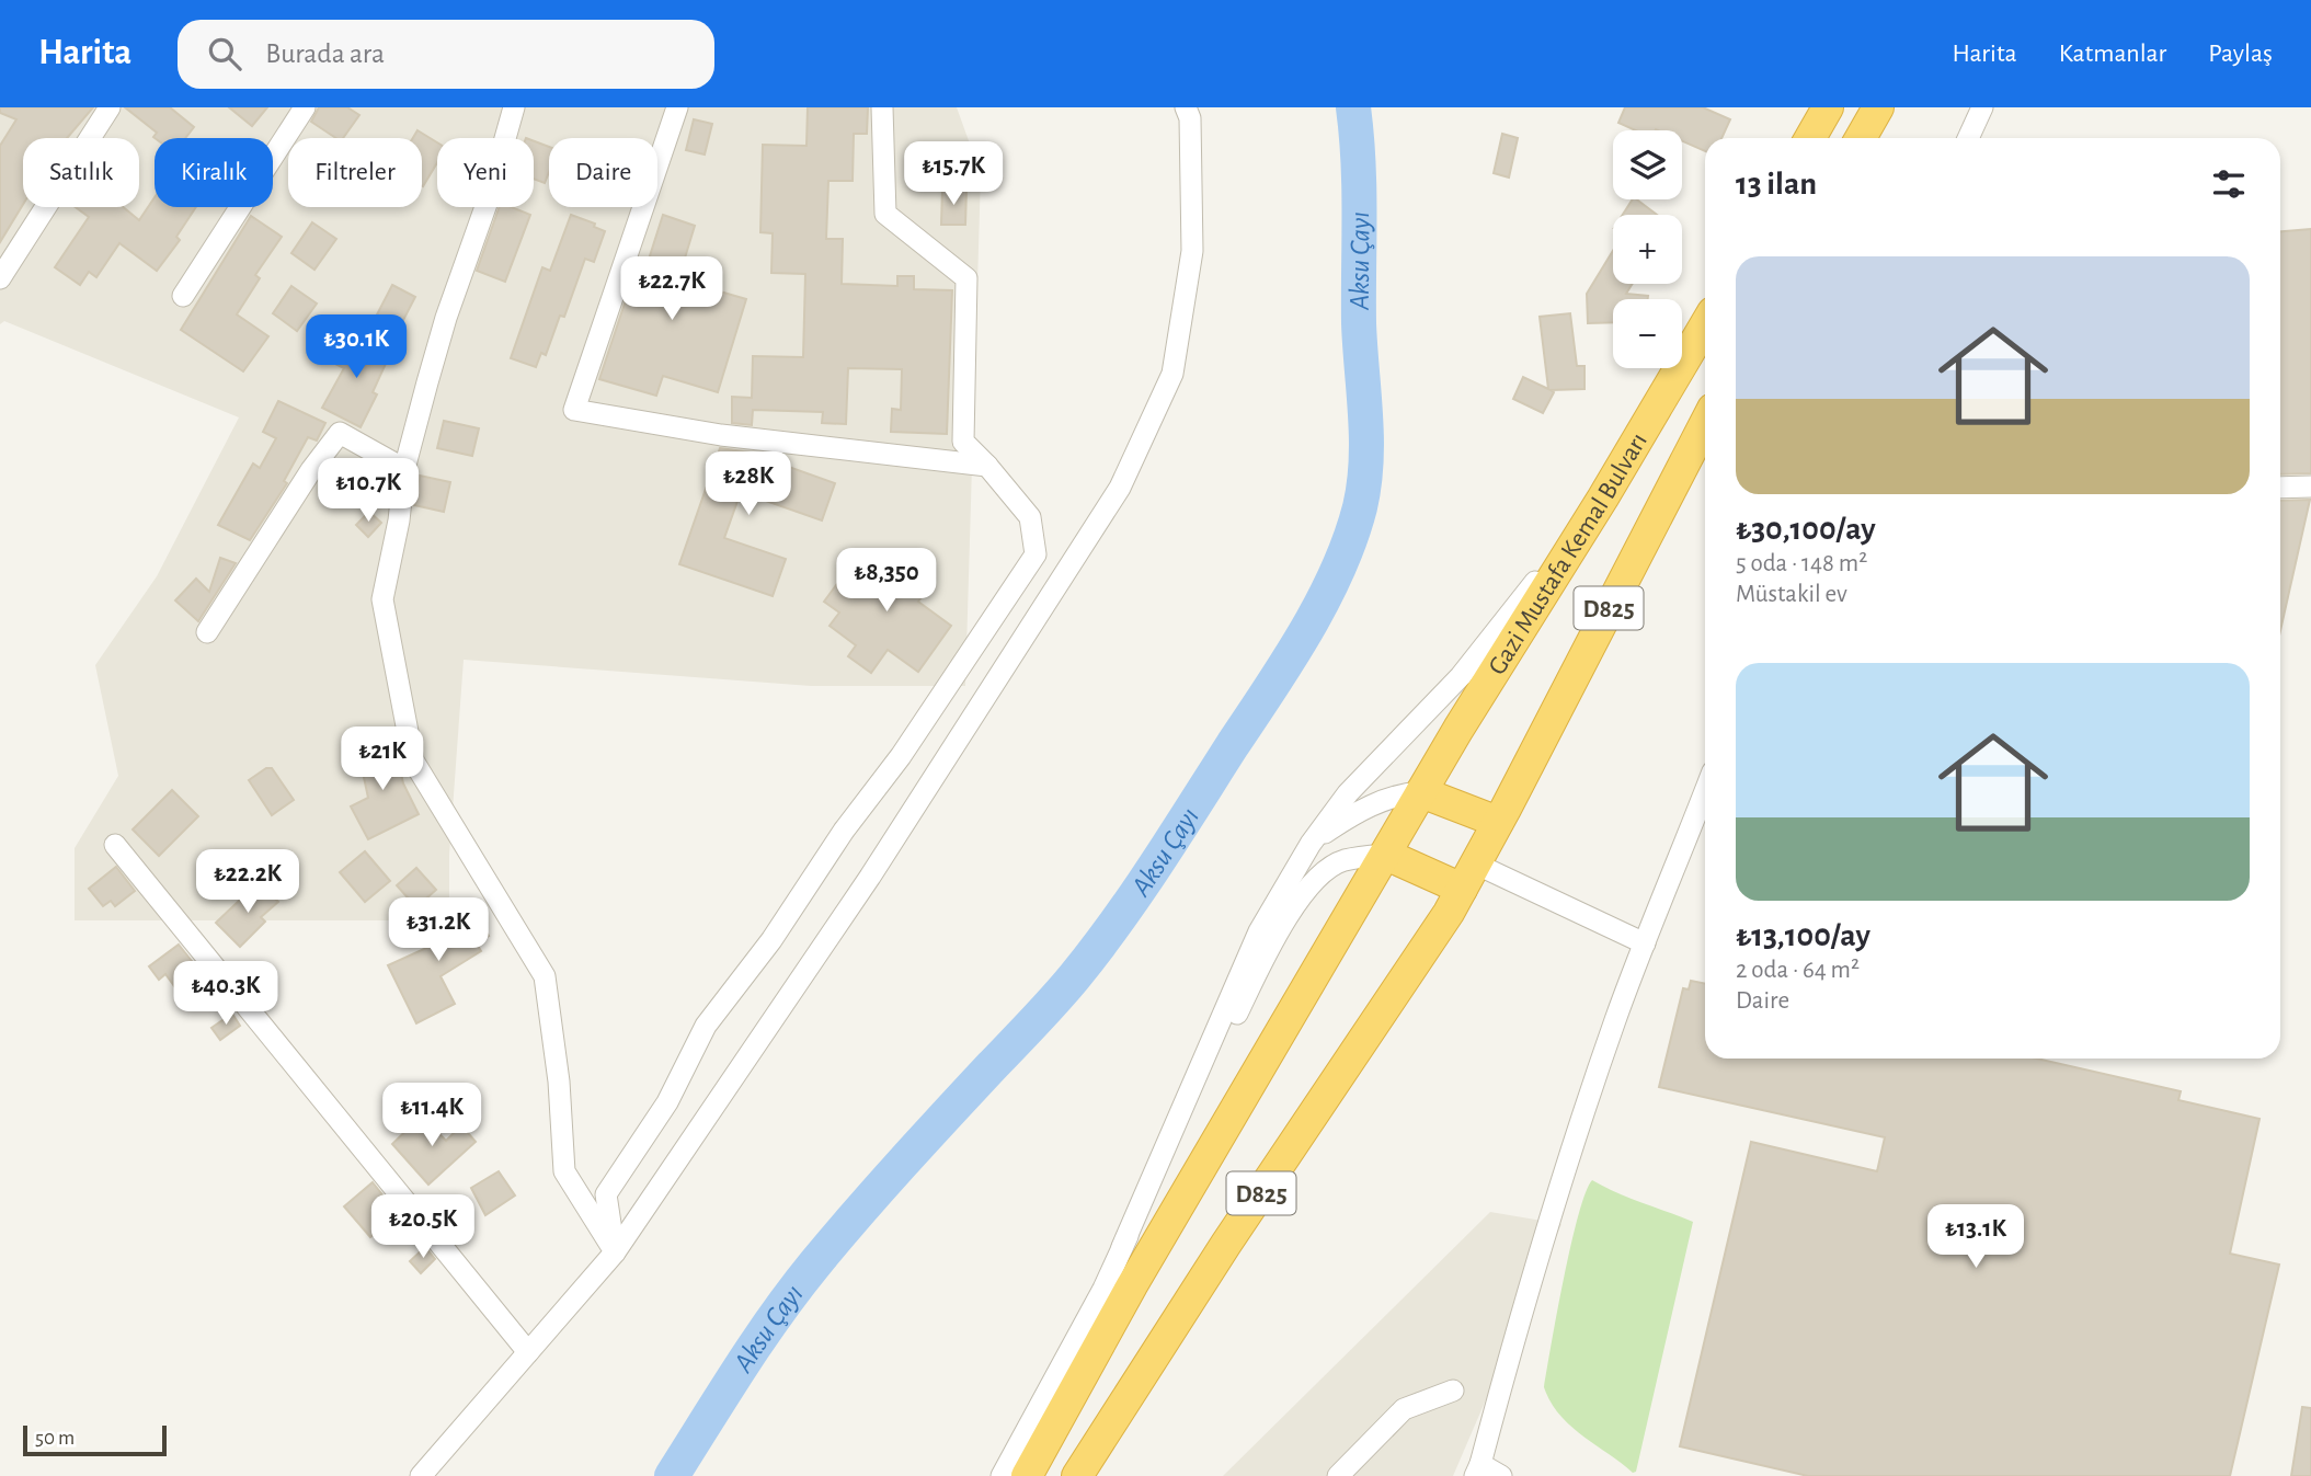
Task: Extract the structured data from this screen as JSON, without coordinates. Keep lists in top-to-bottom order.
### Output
{
  "streets": {
    "highway": ["Gazi Mustafa Kemal Bulvarı", "D825"]
  },
  "crossings": [
    ["Gazi Mustafa Kemal Bulvarı", "D825"]
  ],
  "water": ["Aksu Çayı"],
  "scale_bar": "50 m",
  "page": {
    "header": "Harita",
    "search": "Burada ara",
    "nav": ["Harita", "Katmanlar", "Paylaş"],
    "map_buttons": ["+", "−"],
    "chip": [
      "Satılık",
      "Kiralık",
      "Filtreler",
      "Yeni",
      "Daire"
    ],
    "heading": "13 ilan",
    "price": [
      "₺15.7K",
      "₺22.7K",
      "₺30.1K",
      "₺28K",
      "₺10.7K",
      "₺8,350",
      "₺21K",
      "₺22.2K",
      "₺31.2K",
      "₺40.3K",
      "₺11.4K",
      "₺20.5K",
      "₺13.1K"
    ],
    "list": [
      {
        "name": "₺30,100/ay",
        "note": "5 oda · 148 m² · Müstakil ev"
      },
      {
        "name": "₺13,100/ay",
        "note": "2 oda · 64 m² · Daire"
      }
    ],
    "scale": "50 m"
  }
}
